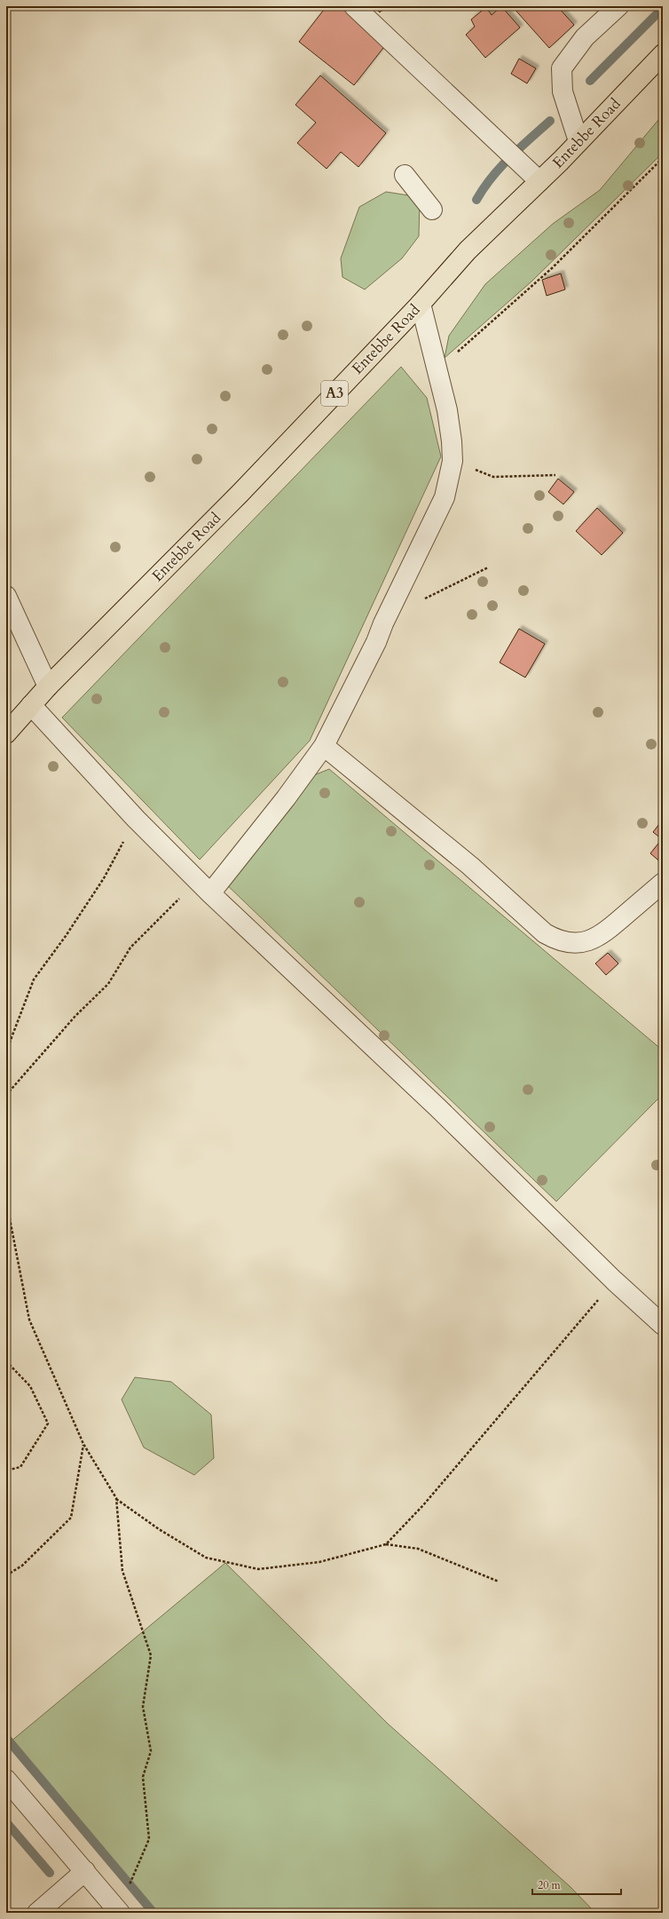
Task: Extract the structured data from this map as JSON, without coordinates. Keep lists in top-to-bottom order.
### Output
{
  "streets": {
    "main road": ["Entebbe Road", "A3"]
  },
  "scale_bar": "20 m"
}
